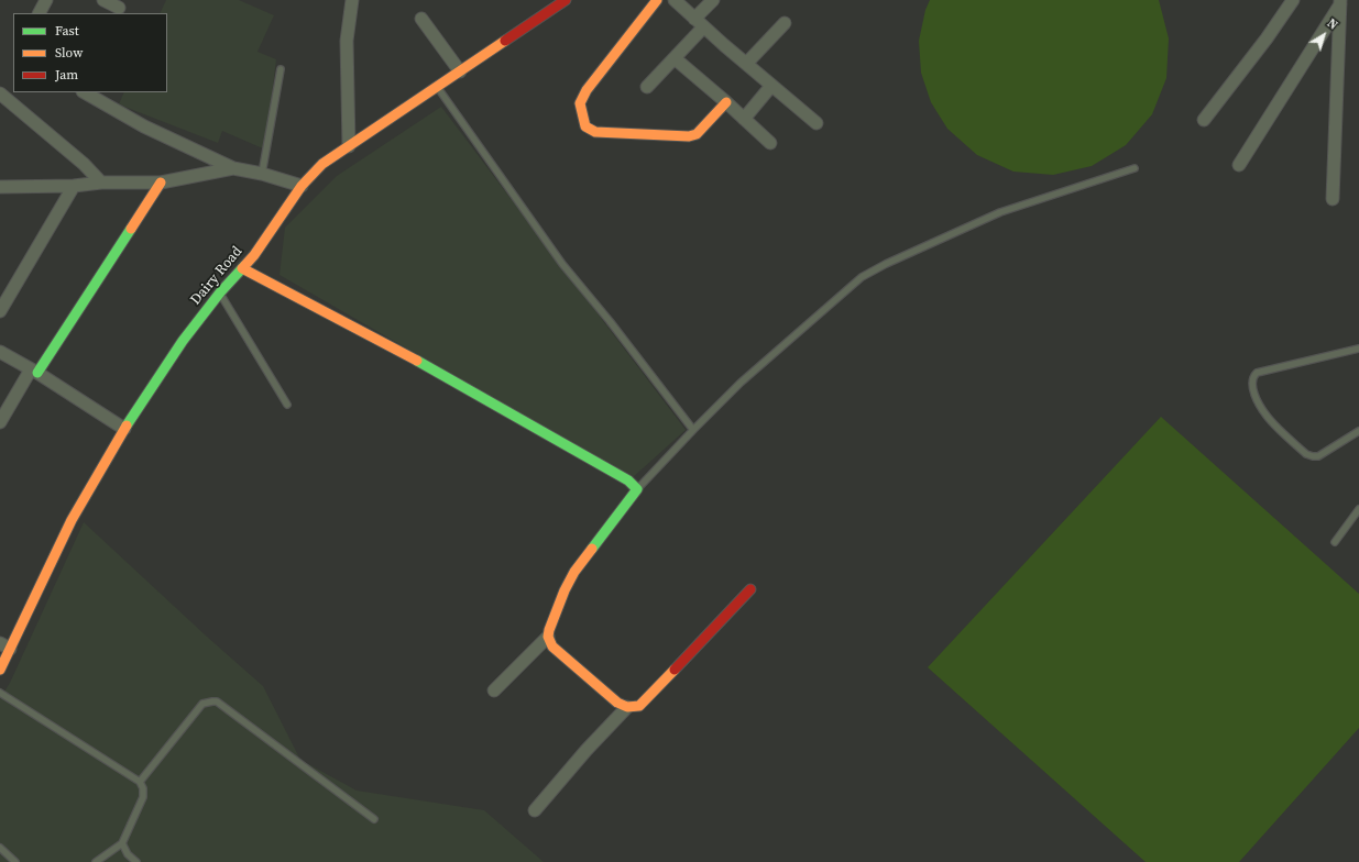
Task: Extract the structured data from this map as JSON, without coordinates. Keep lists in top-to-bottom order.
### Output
{
  "streets": {
    "street": ["Dairy Road"]
  },
  "legend": ["Fast", "Slow", "Jam"],
  "north": "top right"
}
